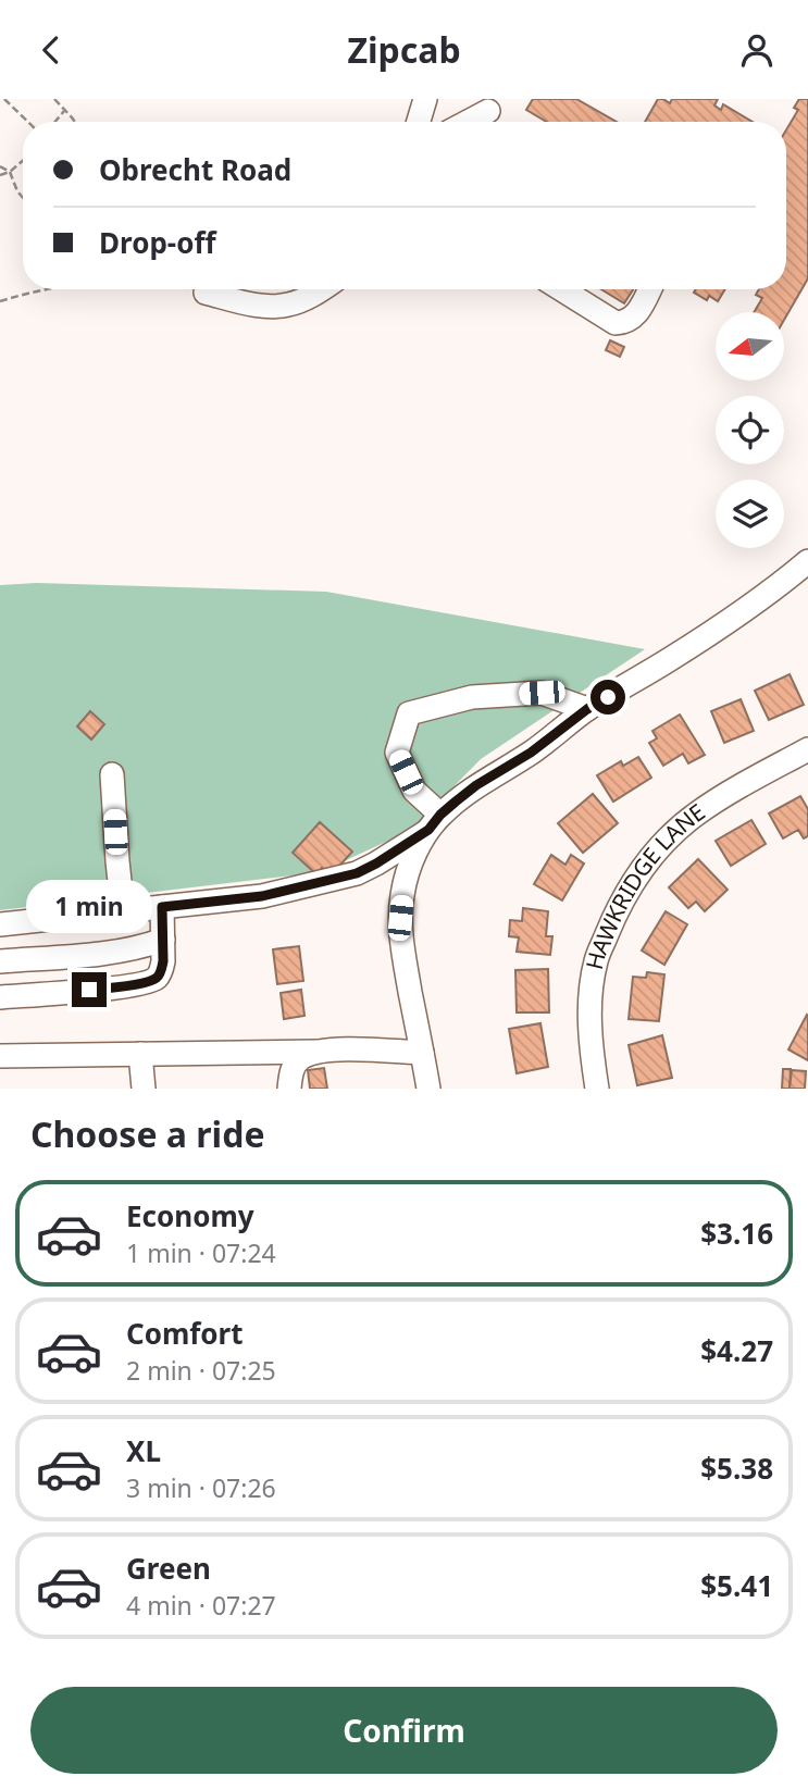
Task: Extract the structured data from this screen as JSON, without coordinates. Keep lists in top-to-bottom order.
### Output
{
  "streets": {
    "street": ["HAWKRIDGE LANE"]
  },
  "north": "left",
  "page": {
    "header": "Zipcab",
    "banner": ["Obrecht Road", "Drop-off"],
    "bubble": "1 min",
    "heading": "Choose a ride",
    "list": [
      {
        "name": "Economy",
        "note": "1 min · 07:24",
        "value": "$3.16"
      },
      {
        "name": "Comfort",
        "note": "2 min · 07:25",
        "value": "$4.27"
      },
      {
        "name": "XL",
        "note": "3 min · 07:26",
        "value": "$5.38"
      },
      {
        "name": "Green",
        "note": "4 min · 07:27",
        "value": "$5.41"
      }
    ],
    "buttons": "Confirm"
  }
}
